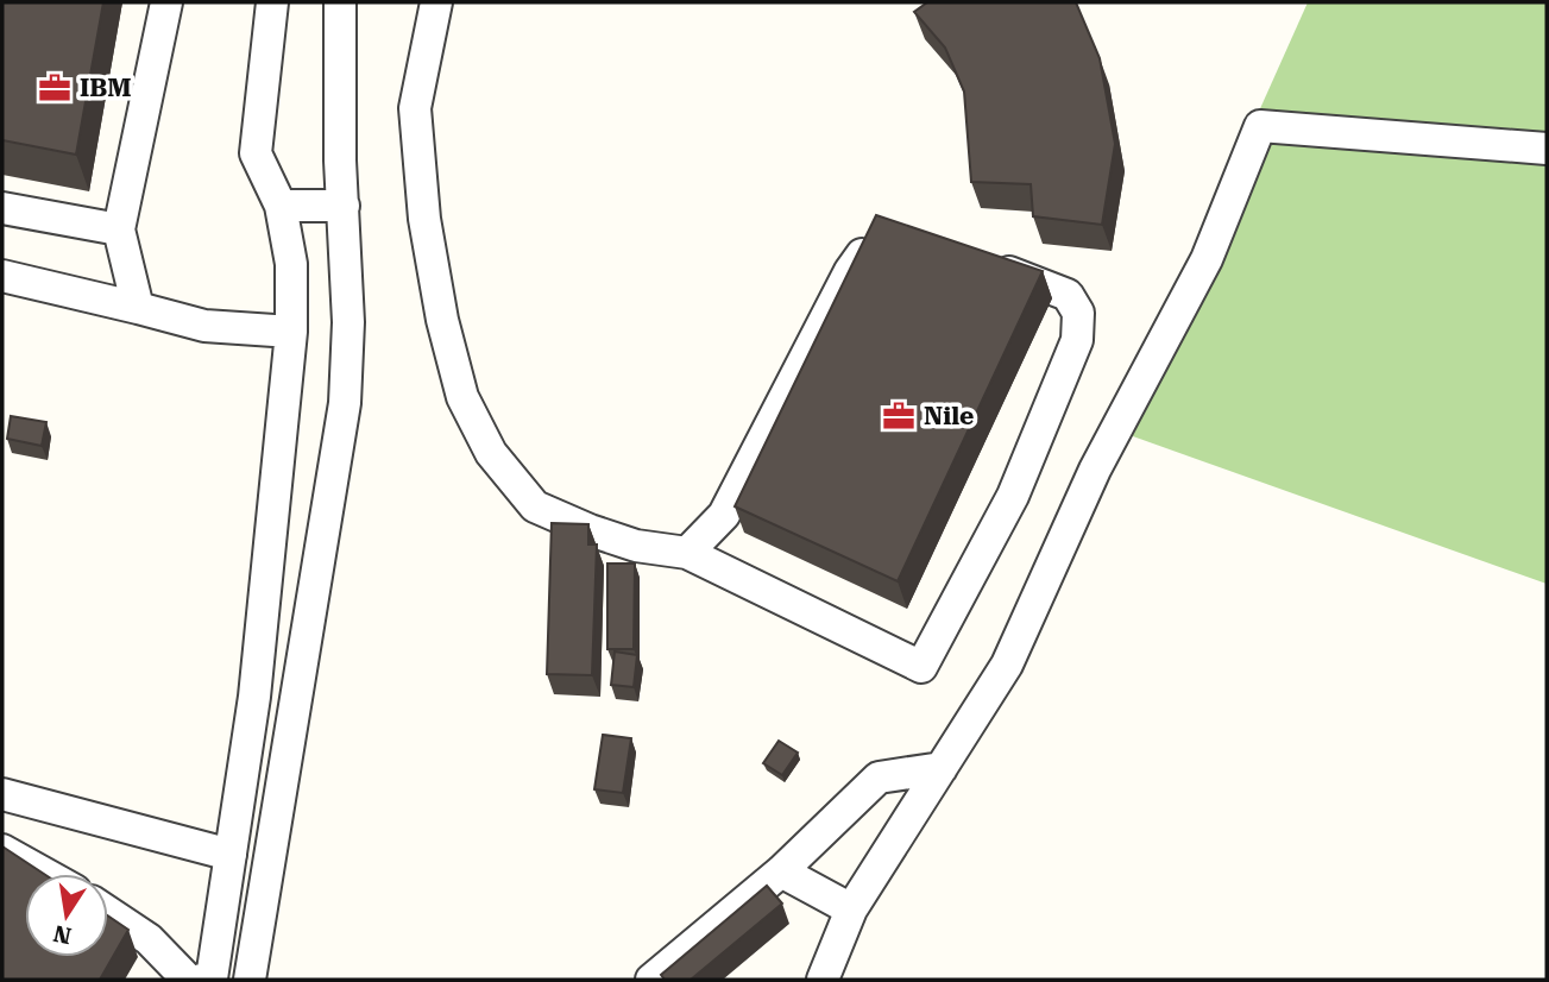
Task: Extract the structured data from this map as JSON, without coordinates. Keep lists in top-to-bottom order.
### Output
{
  "places": {
    "office": ["IBM", "Nile"]
  },
  "north": "bottom"
}
